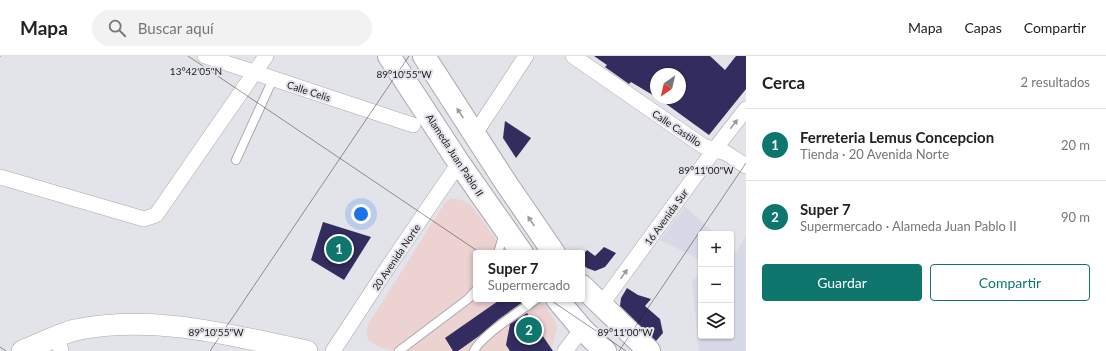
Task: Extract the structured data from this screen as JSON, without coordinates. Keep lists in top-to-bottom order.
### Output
{
  "streets": {
    "main road": ["Alameda Juan Pablo II"],
    "street": [
      "Calle Celis",
      "Calle Castillo",
      "16 Avenida Sur",
      "20 Avenida Norte"
    ]
  },
  "crossings": [
    ["Calle Castillo", "16 Avenida Sur"],
    ["Alameda Juan Pablo II", "20 Avenida Norte"]
  ],
  "one_way": ["16 Avenida Sur"],
  "north": "bottom left",
  "page": {
    "header": "Mapa",
    "search": "Buscar aquí",
    "nav": ["Mapa", "Capas", "Compartir"],
    "heading": ["Cerca", "2 resultados"],
    "list": [
      {
        "mark": "1",
        "name": "Ferreteria Lemus Concepcion",
        "note": "Tienda · 20 Avenida Norte",
        "value": "20 m"
      },
      {
        "mark": "2",
        "name": "Super 7",
        "note": "Supermercado · Alameda Juan Pablo II",
        "value": "90 m"
      }
    ],
    "map_buttons": ["+", "−"],
    "pins": ["1", "2"],
    "popup": ["Super 7", "Supermercado"],
    "buttons": ["Guardar", "Compartir"]
  },
  "coordinates": ["13°42'05\"N", "89°10'55\"W", "89°11'00\"W"]
}
